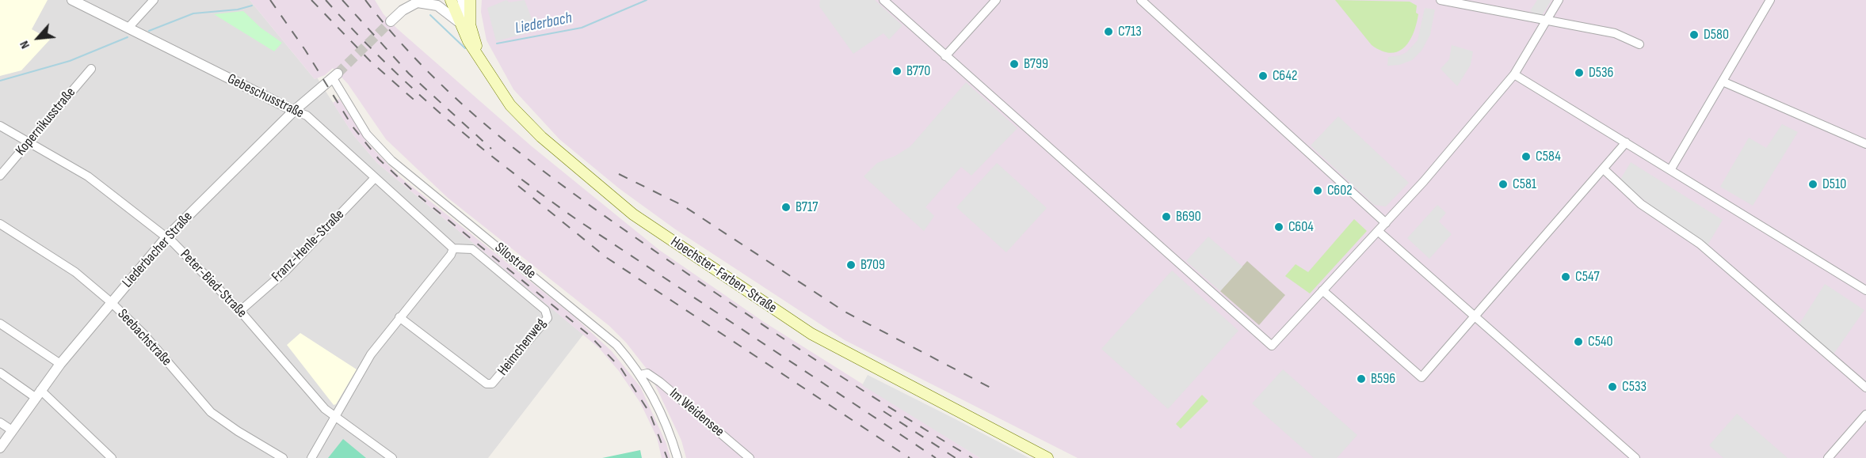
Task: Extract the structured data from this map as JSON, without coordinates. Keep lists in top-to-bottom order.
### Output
{
  "streets": {
    "main road": ["Hoechster-Farben-Straße"],
    "street": [
      "Gebeschusstraße",
      "Kopernikusstraße",
      "Franz-Henle-Straße",
      "Liederbacher Straße",
      "Silostraße",
      "Peter-Bied-Straße",
      "Seebachstraße",
      "Heimchenweg",
      "Im Weidensee"
    ]
  },
  "crossings": [
    ["Gebeschusstraße", "Franz-Henle-Straße"],
    ["Gebeschusstraße", "Liederbacher Straße"],
    ["Gebeschusstraße", "Heimchenweg"],
    ["Kopernikusstraße", "Peter-Bied-Straße"],
    ["Franz-Henle-Straße", "Peter-Bied-Straße"],
    ["Liederbacher Straße", "Silostraße"],
    ["Liederbacher Straße", "Peter-Bied-Straße"],
    ["Liederbacher Straße", "Seebachstraße"],
    ["Silostraße", "Im Weidensee"]
  ],
  "water": ["Liederbach"],
  "places": [
    "C713",
    "D580",
    "B799",
    "B770",
    "D536",
    "C642",
    "C584",
    "C581",
    "D510",
    "C602",
    "B717",
    "B690",
    "C604",
    "B709",
    "C547",
    "C540",
    "B596",
    "C533"
  ],
  "north": "bottom left"
}
